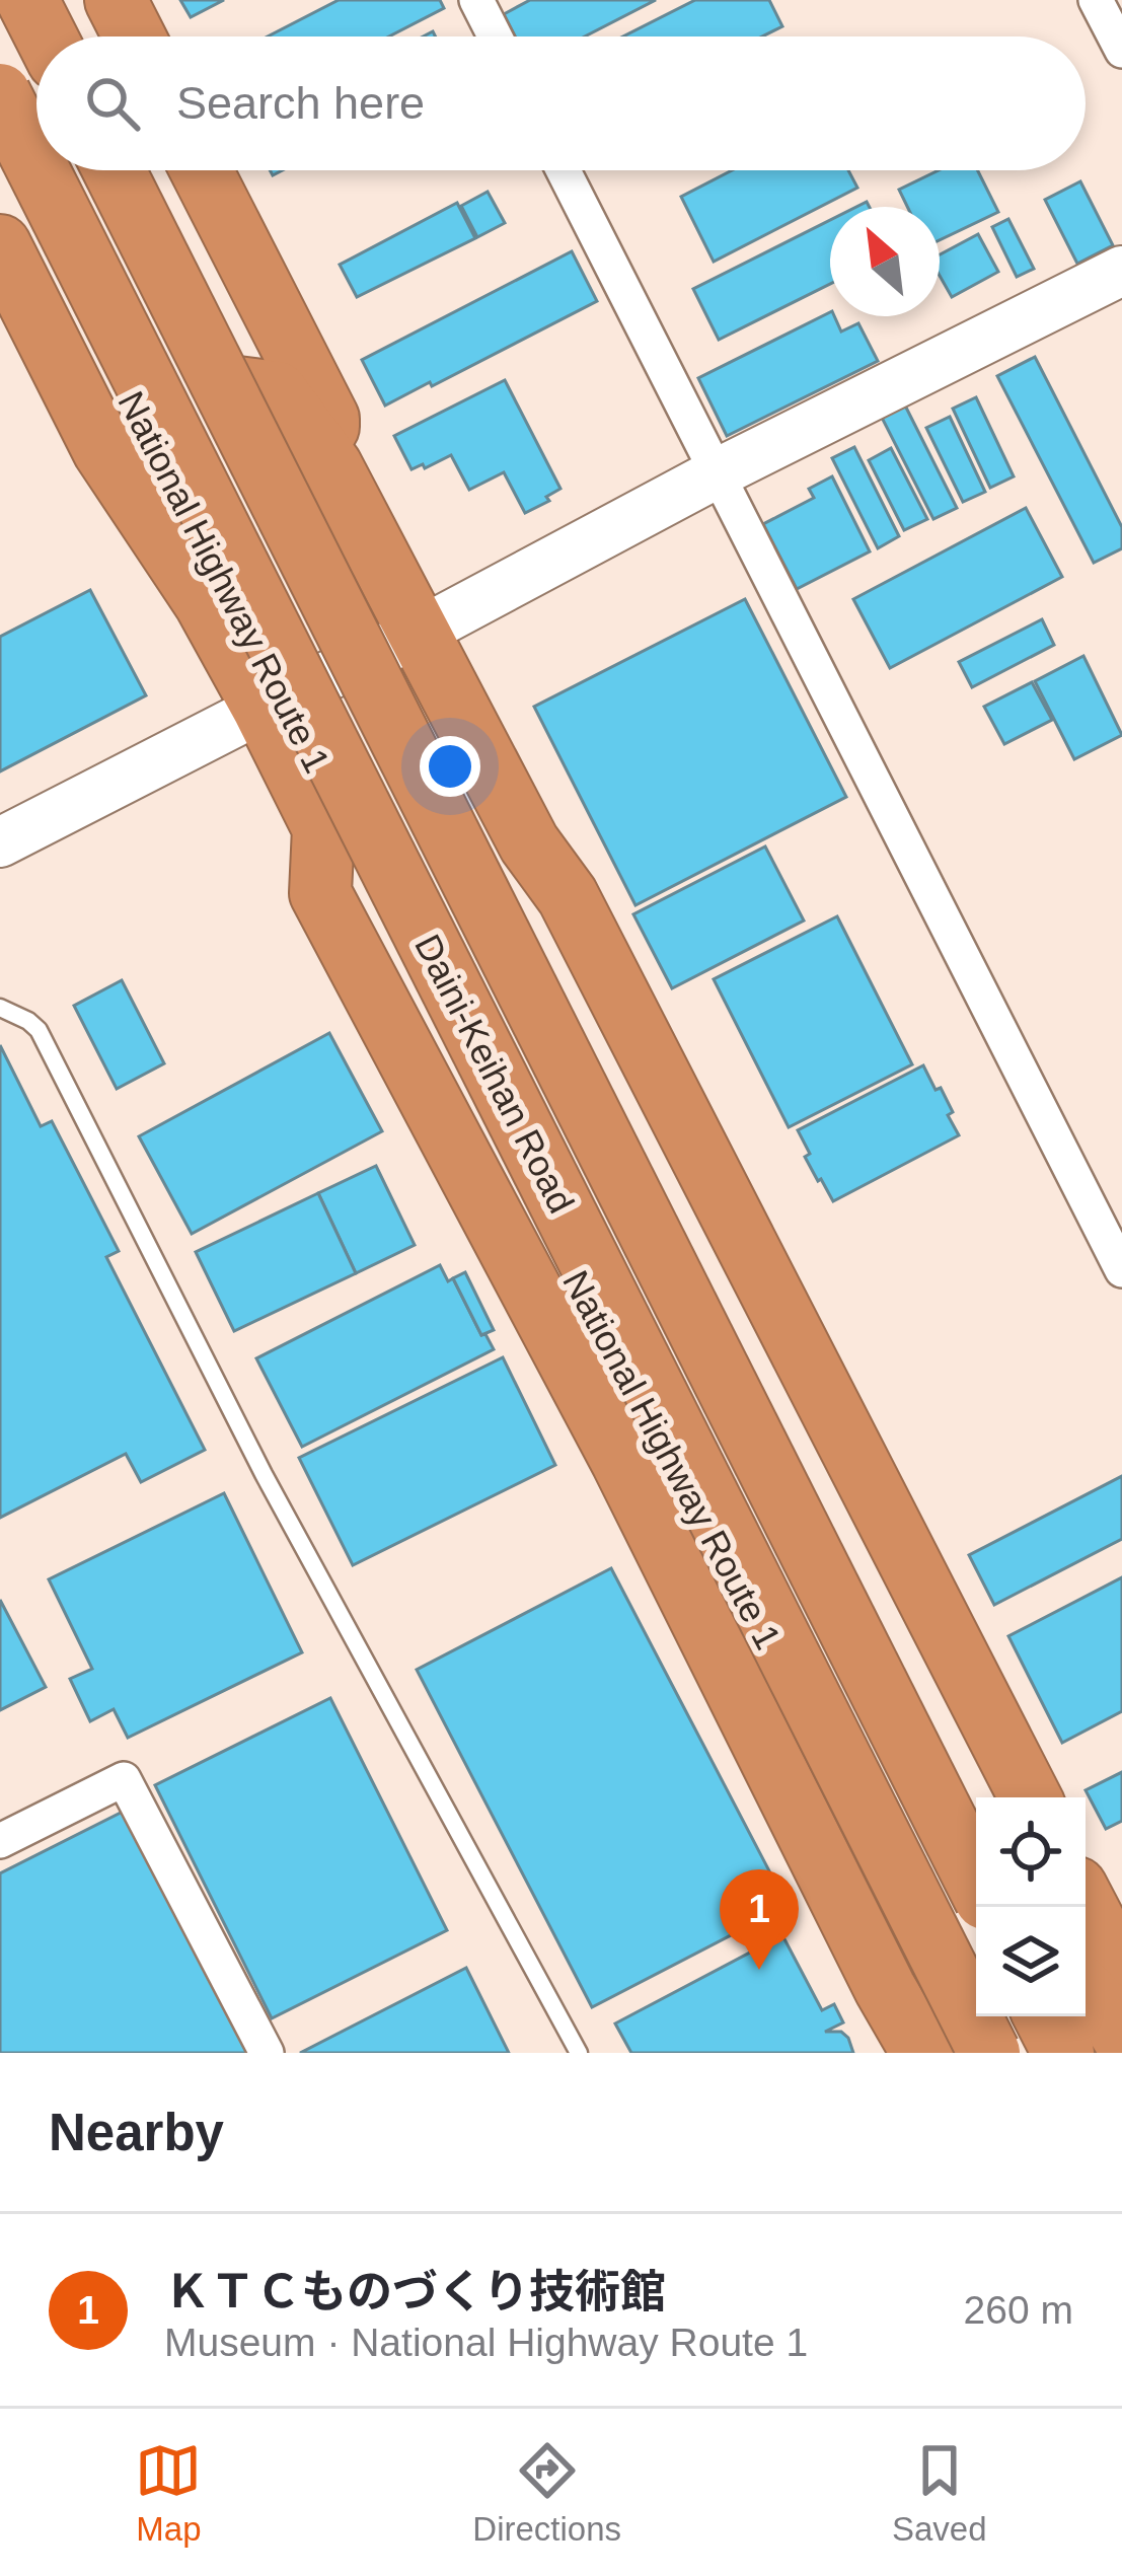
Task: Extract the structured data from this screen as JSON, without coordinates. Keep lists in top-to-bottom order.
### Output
{
  "streets": {
    "highway": ["National Highway Route 1", "Daini-Keihan Road"]
  },
  "crossings": [
    ["National Highway Route 1", "Daini-Keihan Road"]
  ],
  "north": "top left",
  "page": {
    "search": "Search here",
    "pins": "1",
    "heading": "Nearby",
    "list": [
      {
        "mark": "1",
        "name": "ＫＴＣものづくり技術館",
        "note": "Museum · National Highway Route 1",
        "value": "260 m"
      }
    ],
    "nav": ["Map", "Directions", "Saved"]
  }
}
